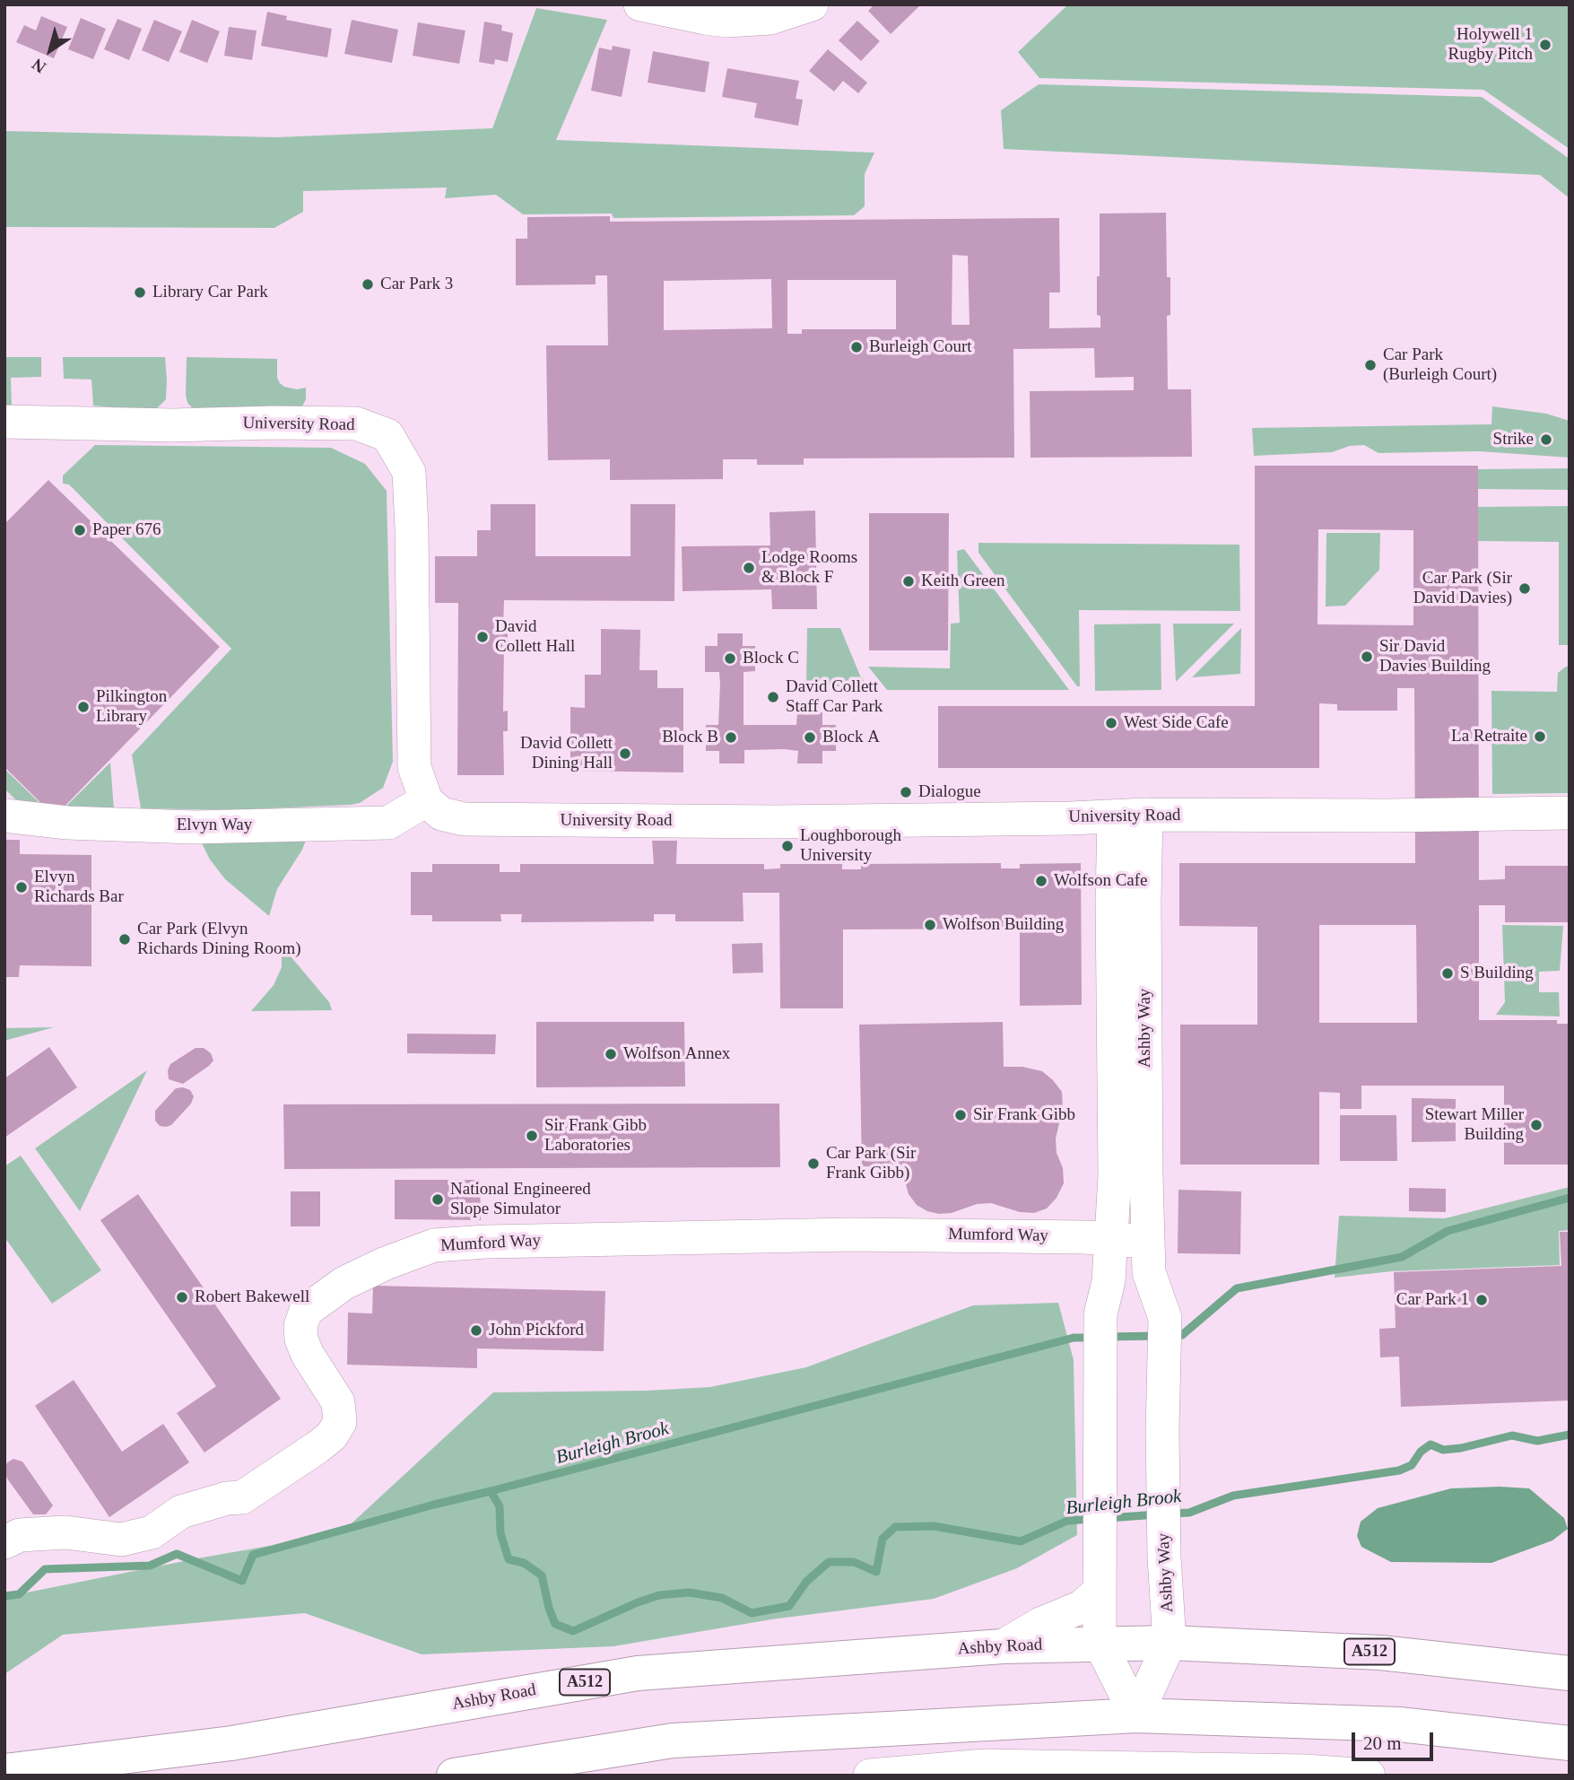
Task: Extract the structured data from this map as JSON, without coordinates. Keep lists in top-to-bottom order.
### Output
{
  "streets": {
    "main road": ["Ashby Road", "A512"],
    "street": [
      "University Road",
      "Elvyn Way",
      "Ashby Way",
      "Mumford Way"
    ]
  },
  "crossings": [
    ["University Road", "Elvyn Way"],
    ["University Road", "Ashby Way"],
    ["Ashby Way", "Mumford Way"],
    ["Ashby Way", "Ashby Road"]
  ],
  "water": ["Burleigh Brook"],
  "places": [
    "Holywell 1 Rugby Pitch",
    "Car Park 3",
    "Library Car Park",
    "Burleigh Court",
    "Car Park (Burleigh Court)",
    "Strike",
    "Paper 676",
    "Lodge Rooms & Block F",
    "Keith Green",
    "Car Park (Sir David Davies)",
    "David Collett Hall",
    "Sir David Davies Building",
    "Block C",
    "David Collett Staff Car Park",
    "Pilkington Library",
    "West Side Cafe",
    "La Retraite",
    "Block B",
    "Block A",
    "David Collett Dining Hall",
    "Dialogue",
    "Loughborough University",
    "Wolfson Cafe",
    "Elvyn Richards Bar",
    "Wolfson Building",
    "Car Park (Elvyn Richards Dining Room)",
    "S Building",
    "Wolfson Annex",
    "Sir Frank Gibb",
    "Stewart Miller Building",
    "Sir Frank Gibb Laboratories",
    "Car Park (Sir Frank Gibb)",
    "National Engineered Slope Simulator",
    "Robert Bakewell",
    "Car Park 1",
    "John Pickford"
  ],
  "scale_bar": "20 m",
  "north": "bottom left"
}
